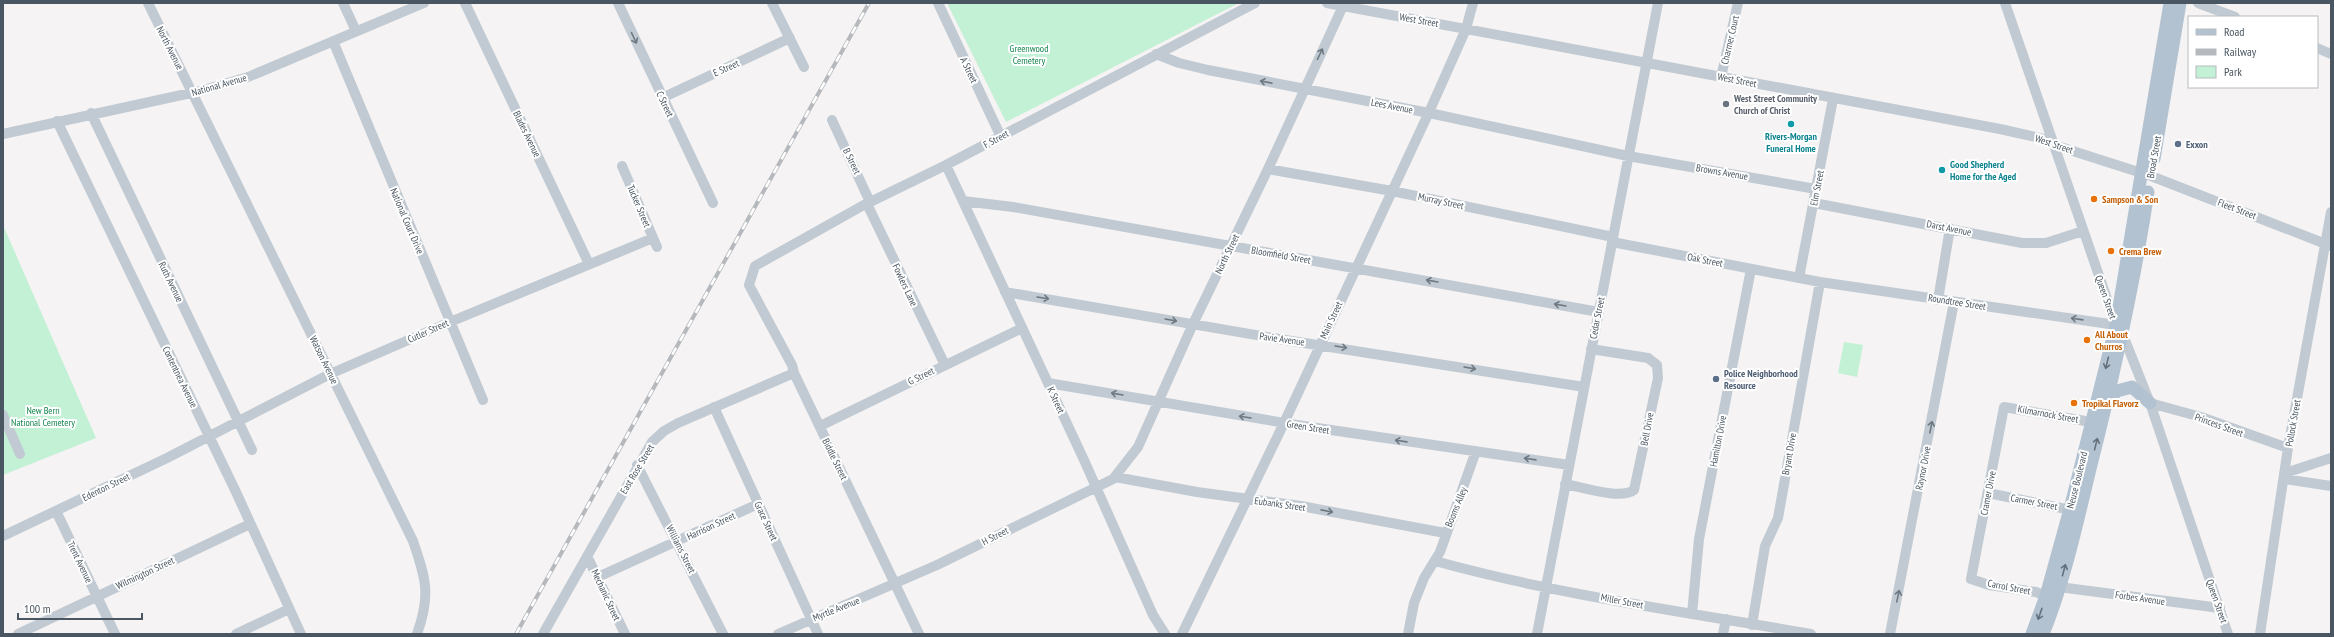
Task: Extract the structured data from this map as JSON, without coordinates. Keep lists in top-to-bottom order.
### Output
{
  "streets": {
    "main road": ["Broad Street", "Neuse Boulevard"],
    "street": [
      "West Street",
      "Charmer Court",
      "North Avenue",
      "E Street",
      "A Street",
      "National Avenue",
      "C Street",
      "Lees Avenue",
      "Blades Avenue",
      "F Street",
      "B Street",
      "Browns Avenue",
      "Elm Street",
      "Murray Street",
      "Tucker Street",
      "Fleet Street",
      "National Court Drive",
      "Darst Avenue",
      "North Street",
      "Bloomfield Street",
      "Oak Street",
      "Ruth Avenue",
      "Fowlers Lane",
      "Queen Street",
      "Roundtree Street",
      "Cedar Street",
      "Main Street",
      "Cutler Street",
      "Pavie Avenue",
      "Watson Avenue",
      "G Street",
      "Contentnea Avenue",
      "K Street",
      "Kilmarnock Street",
      "Pollock Street",
      "Princess Street",
      "Green Street",
      "Bell Drive",
      "Hamilton Drive",
      "Bryant Drive",
      "Biddle Street",
      "Raynor Drive",
      "East Rose Street",
      "Edenton Street",
      "Cramer Drive",
      "Carmer Street",
      "Eubanks Street",
      "Booms Alley",
      "Grace Street",
      "Harrison Street",
      "H Street",
      "Williams Street",
      "Trent Avenue",
      "Wilmington Street",
      "Carrol Street",
      "Mechanic Street",
      "Forbes Avenue",
      "Miller Street",
      "Myrtle Avenue"
    ]
  },
  "crossings": [
    ["West Street", "Charmer Court"],
    ["West Street", "Broad Street"],
    ["West Street", "Elm Street"],
    ["West Street", "Fleet Street"],
    ["West Street", "North Street"],
    ["West Street", "Queen Street"],
    ["West Street", "Cedar Street"],
    ["West Street", "Main Street"],
    ["North Avenue", "National Avenue"],
    ["North Avenue", "Watson Avenue"],
    ["E Street", "C Street"],
    ["A Street", "F Street"],
    ["National Avenue", "National Court Drive"],
    ["National Avenue", "Ruth Avenue"],
    ["National Avenue", "Watson Avenue"],
    ["National Avenue", "Contentnea Avenue"],
    ["Lees Avenue", "F Street"],
    ["Lees Avenue", "Browns Avenue"],
    ["Lees Avenue", "North Street"],
    ["Lees Avenue", "Cedar Street"],
    ["Lees Avenue", "Main Street"],
    ["Blades Avenue", "Cutler Street"],
    ["F Street", "B Street"],
    ["F Street", "Fowlers Lane"],
    ["F Street", "K Street"],
    ["F Street", "Biddle Street"],
    ["Broad Street", "Fleet Street"],
    ["Broad Street", "Queen Street"],
    ["Broad Street", "Roundtree Street"],
    ["Broad Street", "Neuse Boulevard"],
    ["B Street", "Fowlers Lane"],
    ["Browns Avenue", "Elm Street"],
    ["Browns Avenue", "Cedar Street"],
    ["Elm Street", "Darst Avenue"],
    ["Elm Street", "Oak Street"],
    ["Elm Street", "Roundtree Street"],
    ["Murray Street", "North Street"],
    ["Murray Street", "Oak Street"],
    ["Murray Street", "Cedar Street"],
    ["Murray Street", "Main Street"],
    ["Tucker Street", "Cutler Street"],
    ["Fleet Street", "Pollock Street"],
    ["National Court Drive", "Cutler Street"],
    ["Darst Avenue", "Queen Street"],
    ["North Street", "Bloomfield Street"],
    ["North Street", "Pavie Avenue"],
    ["North Street", "K Street"],
    ["North Street", "Green Street"],
    ["North Street", "Eubanks Street"],
    ["North Street", "H Street"],
    ["Bloomfield Street", "Cedar Street"],
    ["Bloomfield Street", "Main Street"],
    ["Bloomfield Street", "K Street"],
    ["Oak Street", "Roundtree Street"],
    ["Oak Street", "Cedar Street"],
    ["Oak Street", "Hamilton Drive"],
    ["Ruth Avenue", "Cutler Street"],
    ["Fowlers Lane", "G Street"],
    ["Queen Street", "Roundtree Street"],
    ["Queen Street", "Princess Street"],
    ["Queen Street", "Neuse Boulevard"],
    ["Queen Street", "Forbes Avenue"],
    ["Roundtree Street", "Bryant Drive"],
    ["Roundtree Street", "Raynor Drive"],
    ["Roundtree Street", "Neuse Boulevard"],
    ["Cedar Street", "Pavie Avenue"],
    ["Cedar Street", "Green Street"],
    ["Cedar Street", "Bell Drive"],
    ["Cedar Street", "Miller Street"],
    ["Main Street", "Pavie Avenue"],
    ["Main Street", "Green Street"],
    ["Main Street", "Eubanks Street"],
    ["Cutler Street", "Watson Avenue"],
    ["Cutler Street", "Contentnea Avenue"],
    ["Cutler Street", "Edenton Street"],
    ["Pavie Avenue", "K Street"],
    ["G Street", "K Street"],
    ["G Street", "Biddle Street"],
    ["Contentnea Avenue", "Edenton Street"],
    ["Contentnea Avenue", "Wilmington Street"],
    ["K Street", "Green Street"],
    ["K Street", "H Street"],
    ["Kilmarnock Street", "Neuse Boulevard"],
    ["Kilmarnock Street", "Cramer Drive"],
    ["Pollock Street", "Princess Street"],
    ["Green Street", "Booms Alley"],
    ["Hamilton Drive", "Miller Street"],
    ["Bryant Drive", "Miller Street"],
    ["Biddle Street", "East Rose Street"],
    ["Biddle Street", "H Street"],
    ["Biddle Street", "Myrtle Avenue"],
    ["East Rose Street", "Grace Street"],
    ["East Rose Street", "Williams Street"],
    ["East Rose Street", "Mechanic Street"],
    ["Neuse Boulevard", "Carmer Street"],
    ["Neuse Boulevard", "Carrol Street"],
    ["Neuse Boulevard", "Forbes Avenue"],
    ["Edenton Street", "Trent Avenue"],
    ["Cramer Drive", "Carmer Street"],
    ["Cramer Drive", "Carrol Street"],
    ["Eubanks Street", "Booms Alley"],
    ["Booms Alley", "Miller Street"],
    ["Grace Street", "Harrison Street"],
    ["Grace Street", "Myrtle Avenue"],
    ["Harrison Street", "Williams Street"],
    ["Harrison Street", "Mechanic Street"],
    ["H Street", "Myrtle Avenue"],
    ["Trent Avenue", "Wilmington Street"]
  ],
  "one_way": [
    "C Street",
    "Bloomfield Street",
    "Roundtree Street",
    "Pavie Avenue",
    "Green Street",
    "Raynor Drive",
    "Eubanks Street"
  ],
  "parks": ["Greenwood Cemetery", "New Bern National Cemetery"],
  "places": [
    "West Street Community Church of Christ",
    "Rivers-Morgan Funeral Home",
    "Exxon",
    "Good Shepherd Home for the Aged",
    "Sampson & Son",
    "Crema Brew",
    "All About Churros",
    "Police Neighborhood Resource",
    "Tropikal Flavorz"
  ],
  "legend": ["Road", "Railway", "Park"],
  "scale_bar": "100 m"
}
